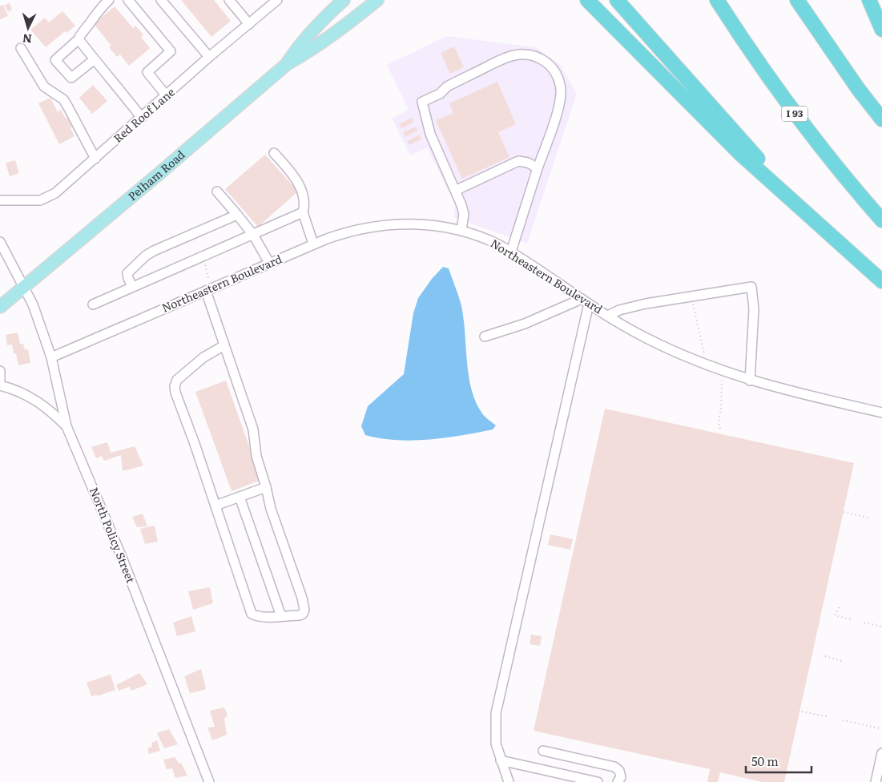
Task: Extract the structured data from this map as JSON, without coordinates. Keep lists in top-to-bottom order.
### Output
{
  "streets": {
    "highway": ["I 93"],
    "main road": ["Pelham Road"],
    "street": ["Red Roof Lane", "Northeastern Boulevard", "North Policy Street"]
  },
  "crossings": [
    ["Pelham Road", "North Policy Street"],
    ["Northeastern Boulevard", "North Policy Street"]
  ],
  "scale_bar": "50 m",
  "north": "bottom"
}
